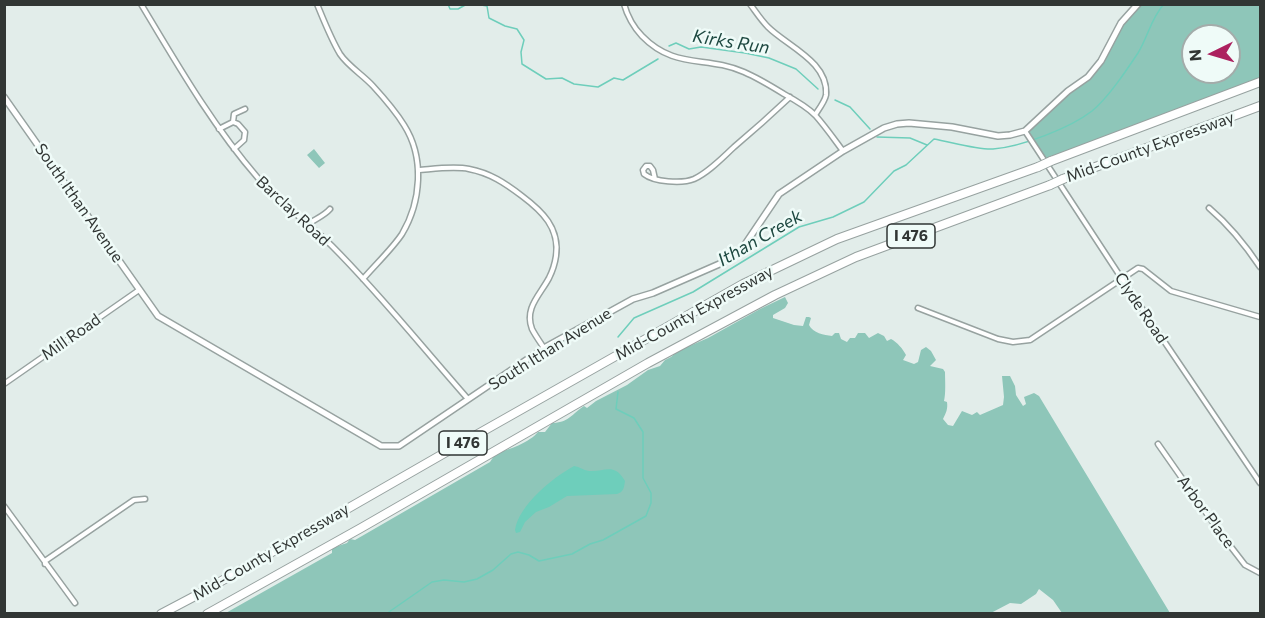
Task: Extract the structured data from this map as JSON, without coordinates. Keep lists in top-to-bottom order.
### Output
{
  "streets": {
    "highway": ["Mid-County Expressway", "I 476"],
    "street": [
      "South Ithan Avenue",
      "Barclay Road",
      "Clyde Road",
      "Mill Road",
      "Arbor Place"
    ]
  },
  "crossings": [
    ["South Ithan Avenue", "Barclay Road"],
    ["South Ithan Avenue", "Clyde Road"],
    ["South Ithan Avenue", "Mill Road"]
  ],
  "water": ["Kirks Run", "Ithan Creek"],
  "north": "left"
}
